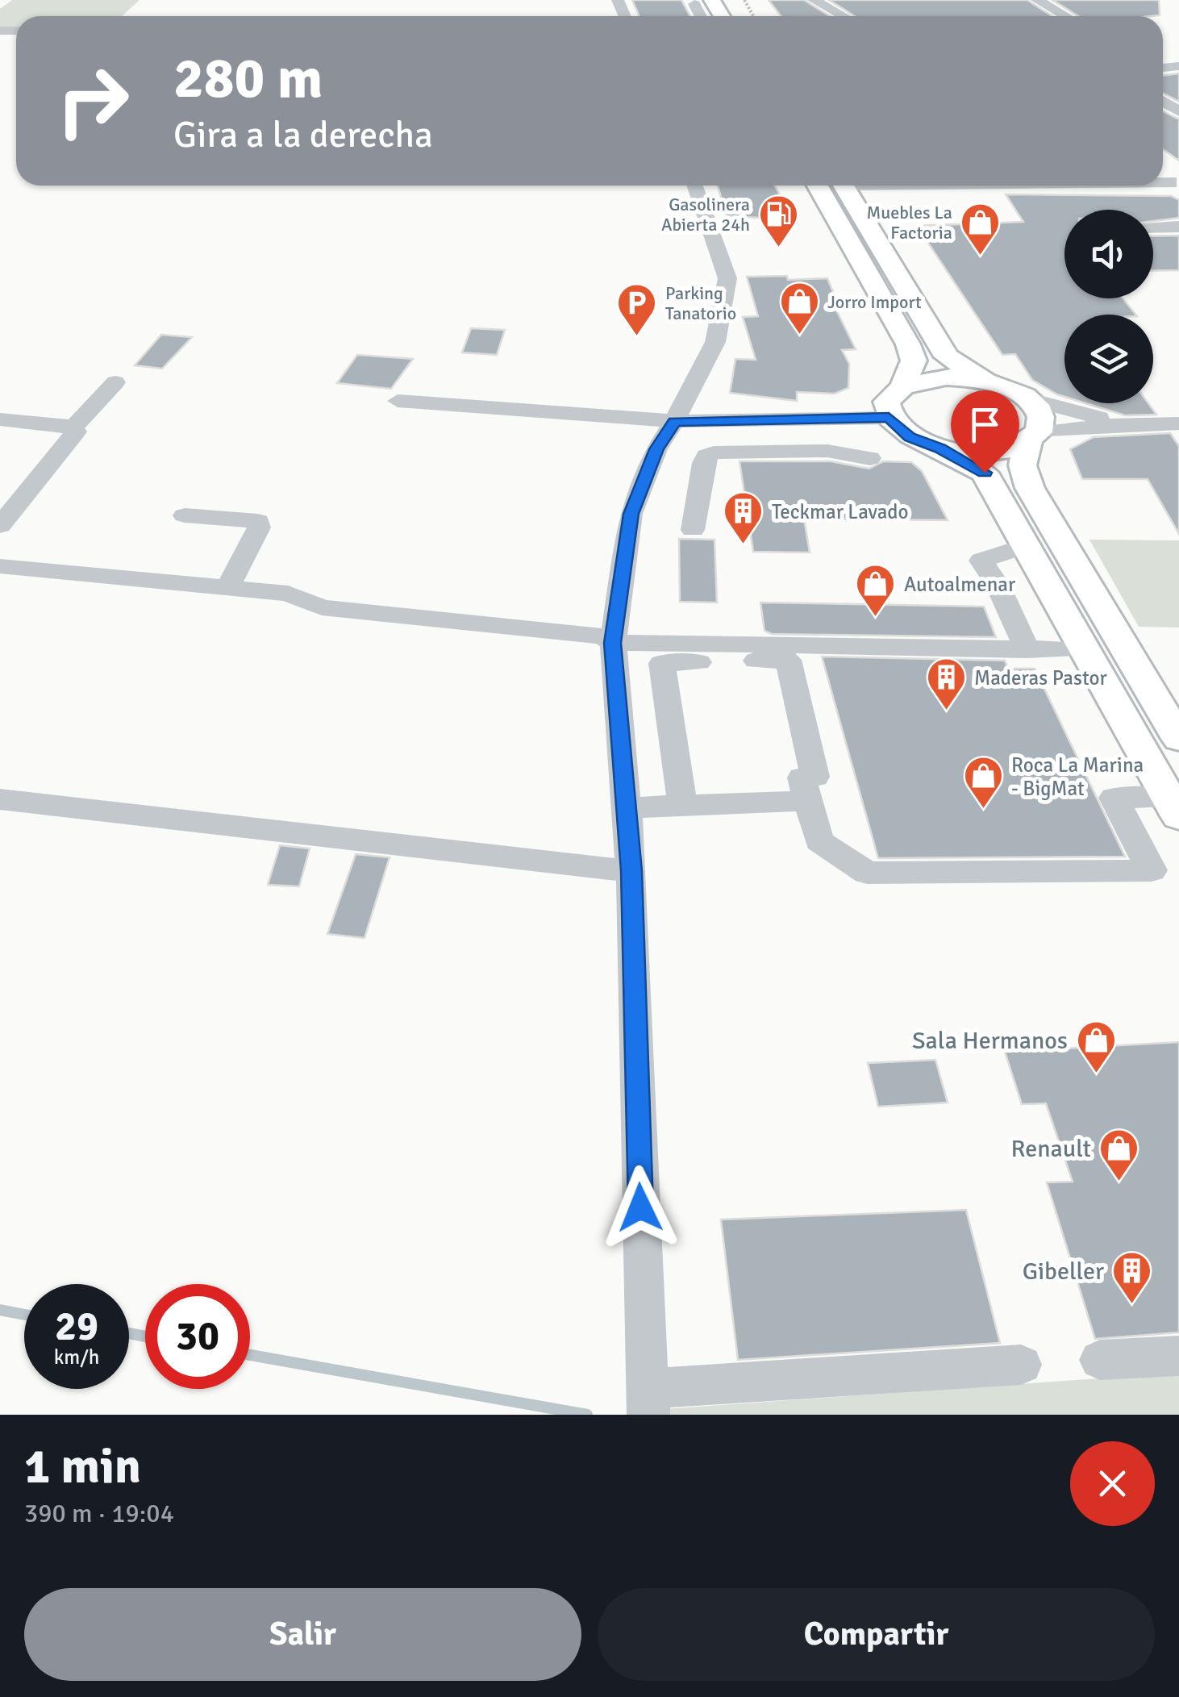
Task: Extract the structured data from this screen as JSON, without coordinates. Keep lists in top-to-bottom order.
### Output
{
  "places": {
    "fuel station": ["Gasolinera Abierta 24h"],
    "shop": [
      "Muebles La Factoria",
      "Jorro Import",
      "Autoalmenar",
      "Roca La Marina - BigMat",
      "Sala Hermanos",
      "Renault"
    ],
    "parking": ["Parking Tanatorio"],
    "building": ["Teckmar Lavado", "Maderas Pastor", "Gibeller"]
  },
  "page": {
    "turn": ["280 m", "Gira a la derecha"],
    "speed": "29 km/h",
    "limit": "30",
    "heading": ["1 min", "390 m · 19:04"],
    "buttons": ["Salir", "Compartir"]
  }
}
